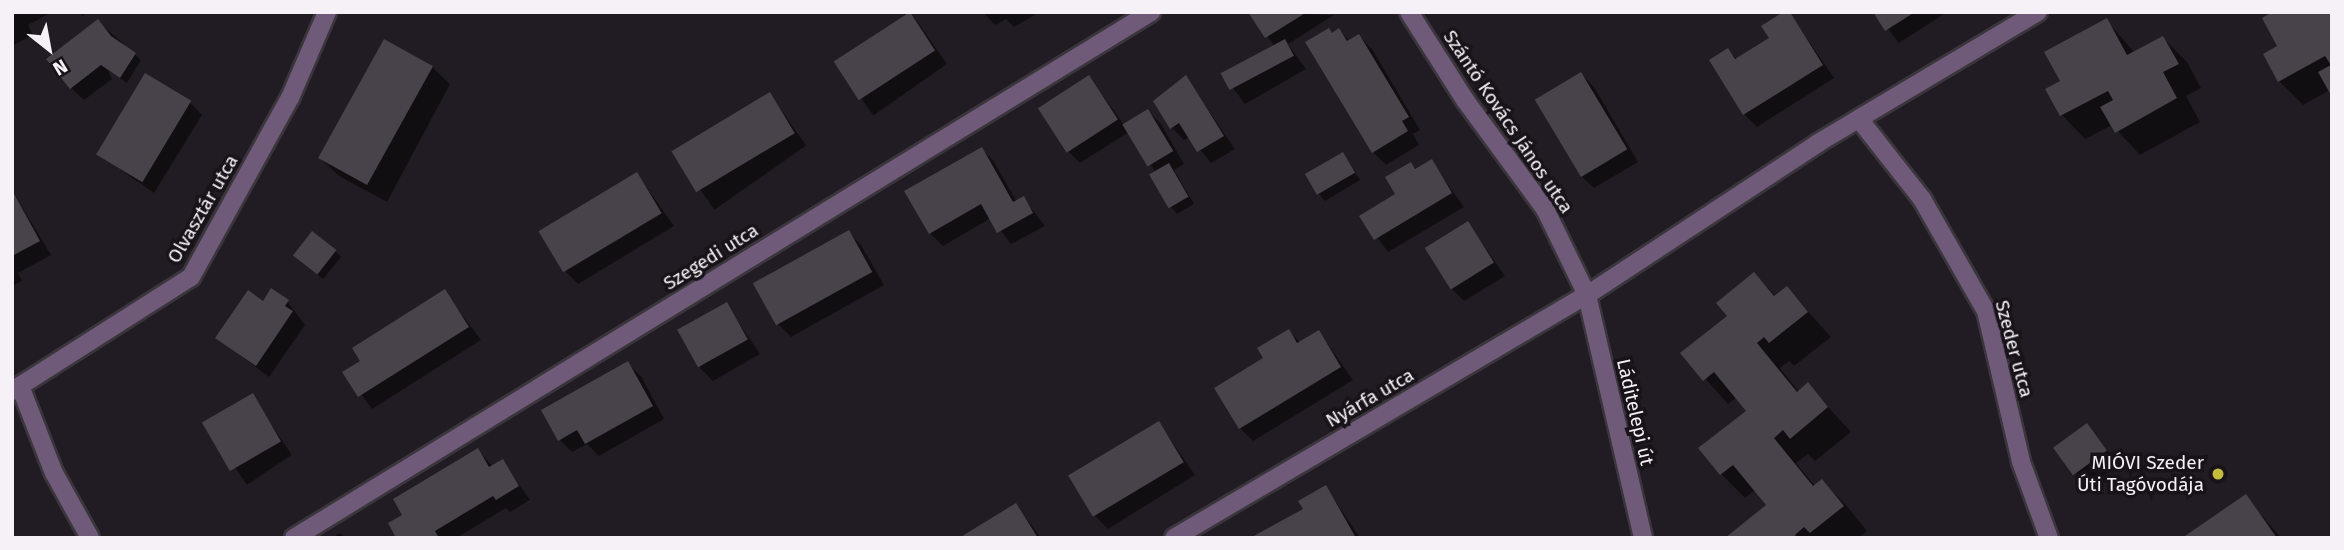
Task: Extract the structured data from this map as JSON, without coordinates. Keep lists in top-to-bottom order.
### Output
{
  "streets": {
    "street": [
      "Szántó Kovács János utca",
      "Olvasztár utca",
      "Szegedi utca",
      "Szeder utca",
      "Nyárfa utca",
      "Láditelepi út"
    ]
  },
  "crossings": [
    ["Szántó Kovács János utca", "Nyárfa utca"],
    ["Szántó Kovács János utca", "Láditelepi út"],
    ["Nyárfa utca", "Láditelepi út"]
  ],
  "places": ["MIÓVI Szeder Úti Tagóvodája"],
  "north": "bottom right"
}
